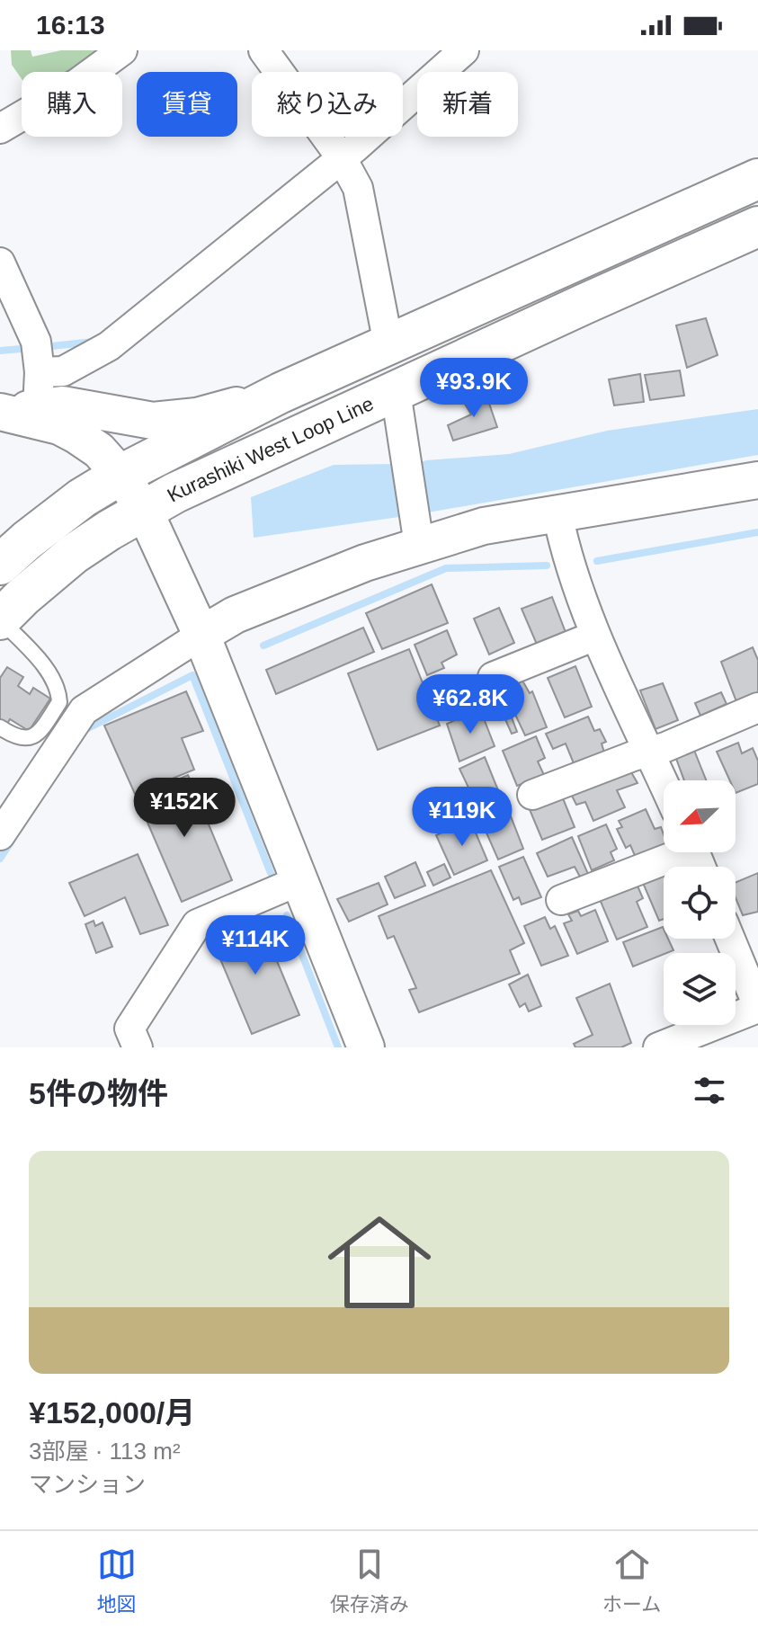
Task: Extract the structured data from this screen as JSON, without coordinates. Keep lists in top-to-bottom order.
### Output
{
  "streets": {
    "main road": ["Kurashiki West Loop Line"]
  },
  "north": "bottom left",
  "page": {
    "status": "16:13",
    "chip": [
      "購入",
      "賃貸",
      "絞り込み",
      "新着"
    ],
    "price": [
      "¥93.9K",
      "¥62.8K",
      "¥152K",
      "¥119K",
      "¥114K"
    ],
    "heading": "5件の物件",
    "list": [
      {
        "name": "¥152,000/月",
        "note": "3部屋 · 113 m² · マンション"
      }
    ],
    "tabs": ["地図", "保存済み", "ホーム"]
  }
}
